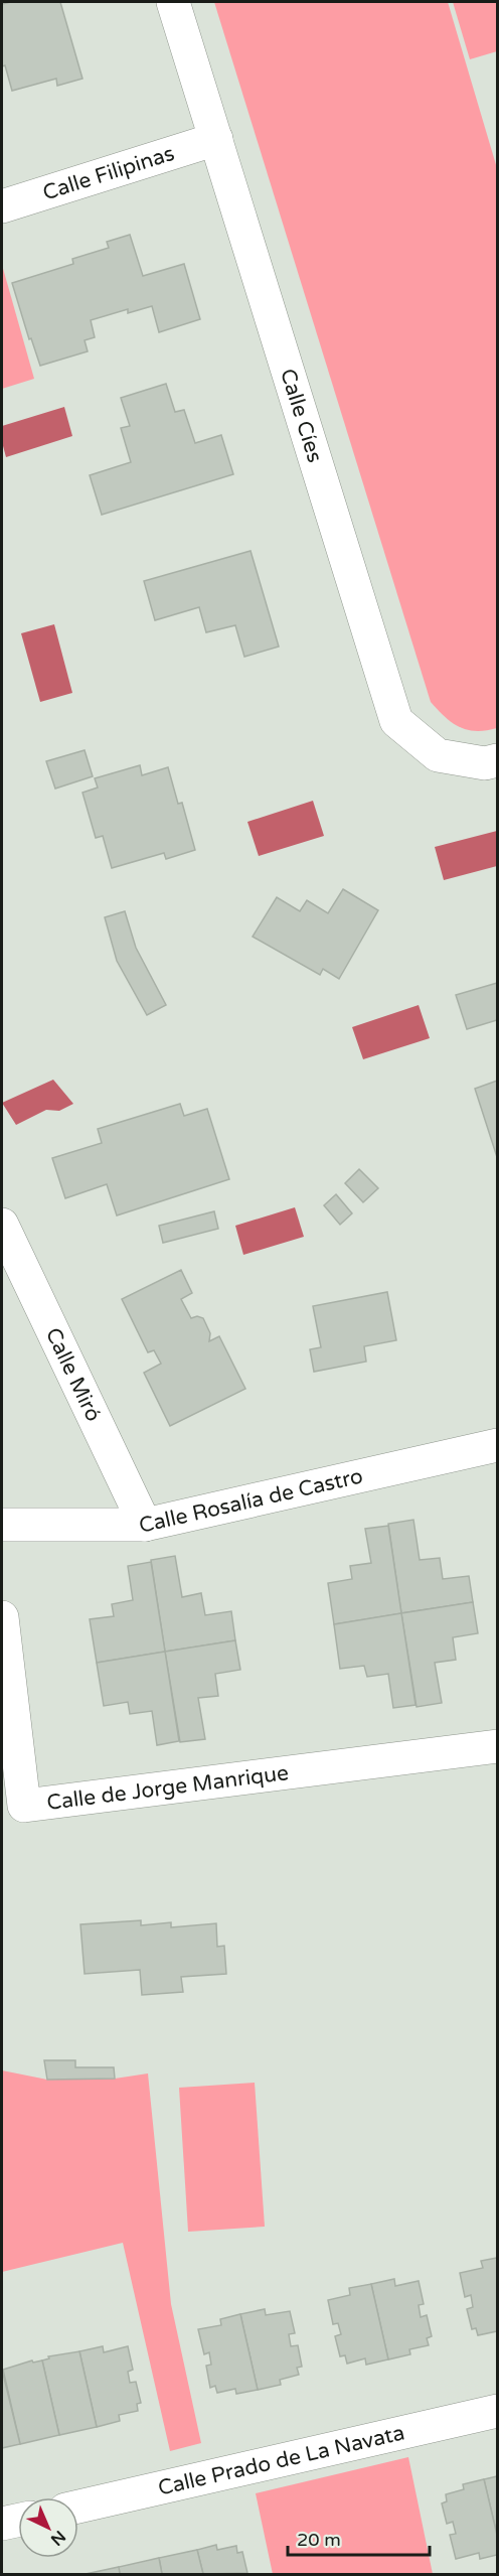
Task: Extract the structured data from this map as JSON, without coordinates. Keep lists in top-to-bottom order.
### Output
{
  "streets": {
    "street": [
      "Calle Filipinas",
      "Calle Cíes",
      "Calle Miró",
      "Calle Rosalía de Castro",
      "Calle de Jorge Manrique",
      "Calle Prado de La Navata"
    ]
  },
  "crossings": [
    ["Calle Filipinas", "Calle Cíes"],
    ["Calle Miró", "Calle Rosalía de Castro"]
  ],
  "scale_bar": "20 m",
  "north": "bottom right"
}
